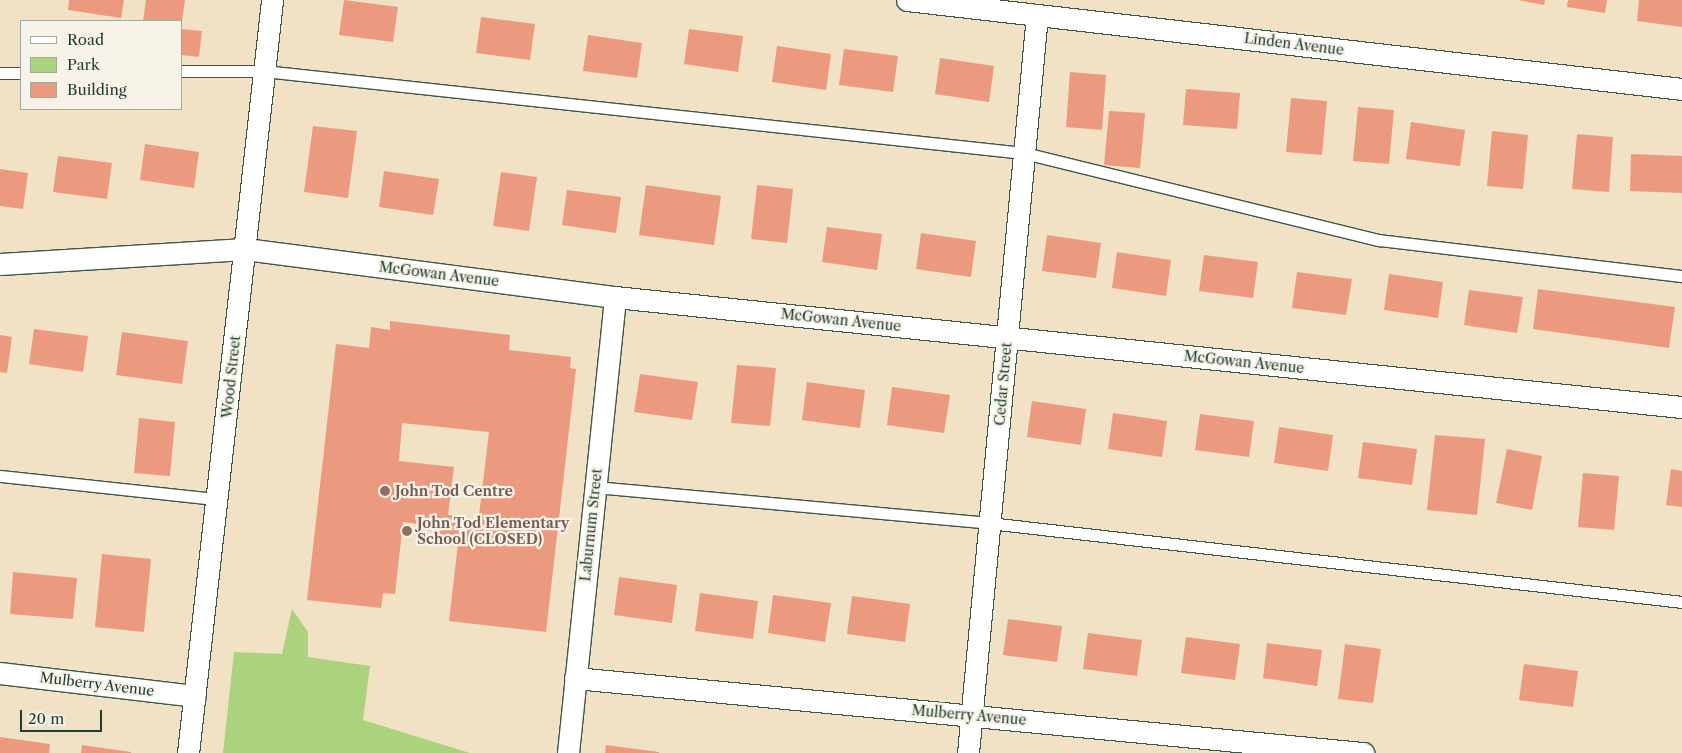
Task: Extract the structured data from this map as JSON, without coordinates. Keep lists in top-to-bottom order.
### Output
{
  "streets": {
    "street": [
      "Linden Avenue",
      "McGowan Avenue",
      "Wood Street",
      "Cedar Street",
      "Laburnum Street",
      "Mulberry Avenue"
    ]
  },
  "crossings": [
    ["Linden Avenue", "Cedar Street"],
    ["McGowan Avenue", "Wood Street"],
    ["McGowan Avenue", "Cedar Street"],
    ["McGowan Avenue", "Laburnum Street"],
    ["Wood Street", "Mulberry Avenue"],
    ["Cedar Street", "Mulberry Avenue"],
    ["Laburnum Street", "Mulberry Avenue"]
  ],
  "places": ["John Tod Centre", "John Tod Elementary School (CLOSED)"],
  "legend": ["Road", "Park", "Building"],
  "scale_bar": "20 m"
}
